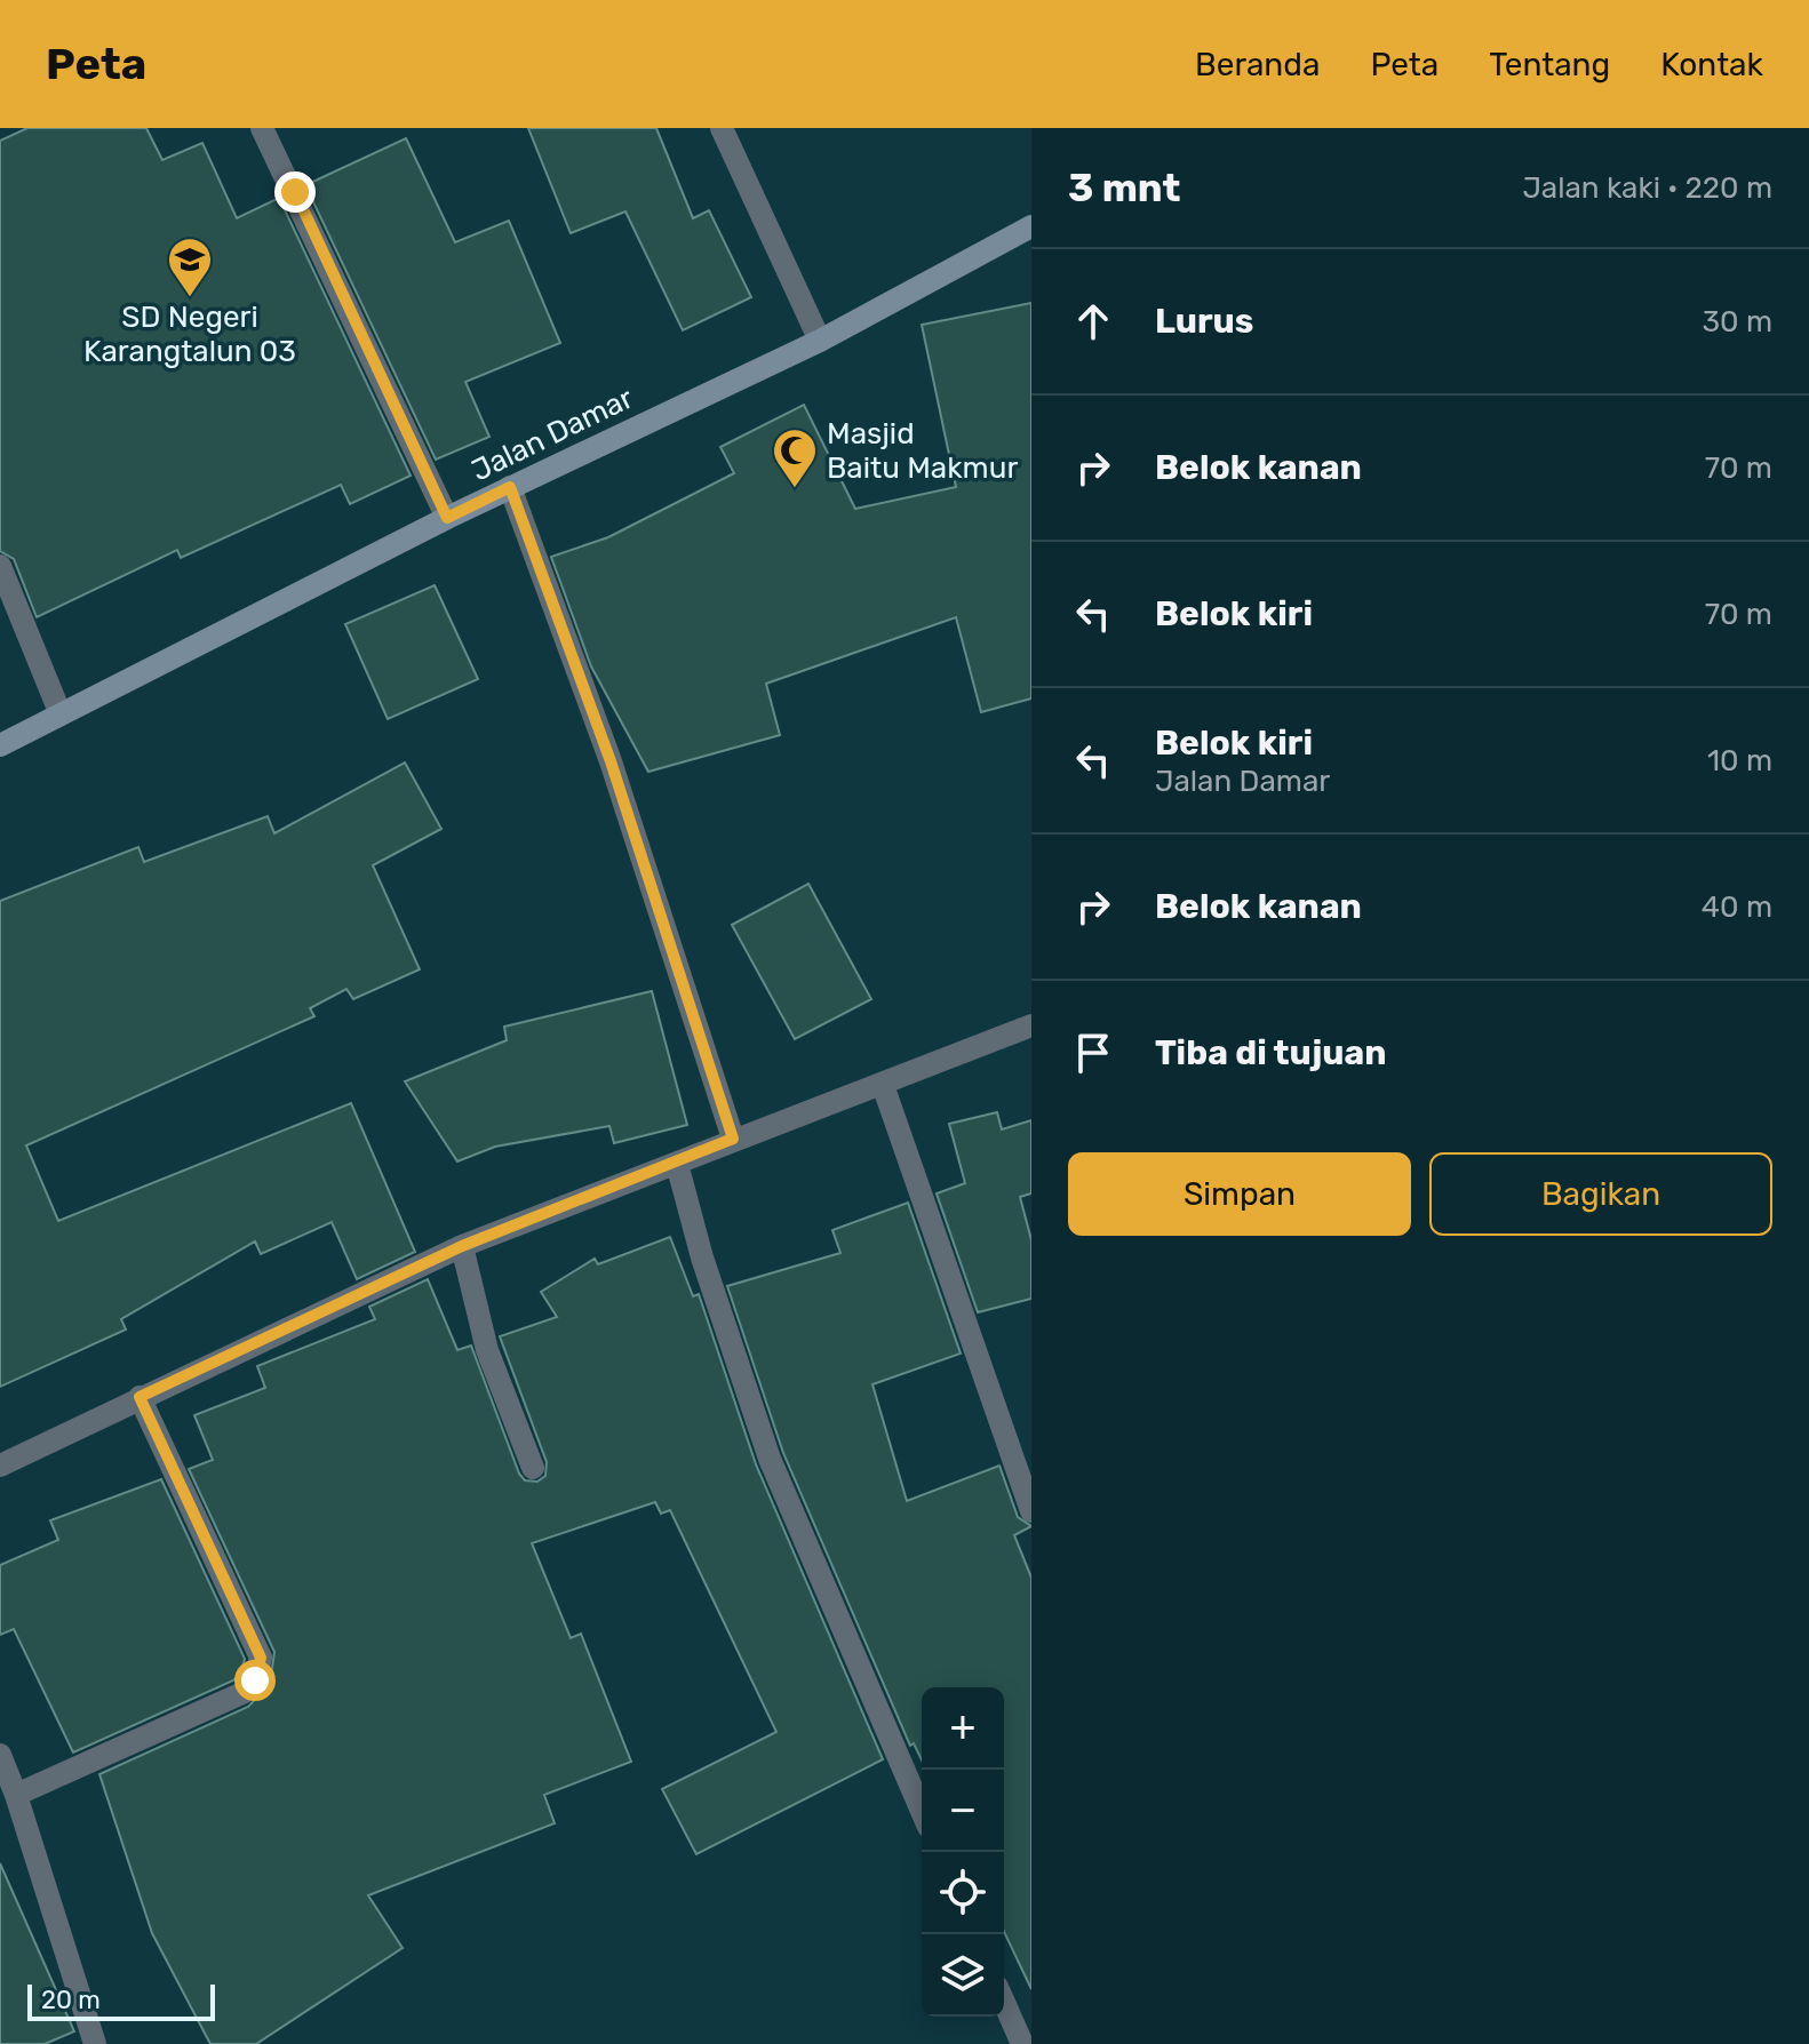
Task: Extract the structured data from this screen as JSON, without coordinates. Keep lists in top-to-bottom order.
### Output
{
  "streets": {
    "street": ["Jalan Damar"]
  },
  "places": {
    "school or university": ["SD Negeri Karangtalun 03"],
    "mosque": ["Masjid Baitu Makmur"]
  },
  "scale_bar": "20 m",
  "page": {
    "header": "Peta",
    "nav": [
      "Beranda",
      "Peta",
      "Tentang",
      "Kontak"
    ],
    "heading": ["3 mnt", "Jalan kaki · 220 m"],
    "list": [
      ["Lurus", "30 m"],
      ["Belok kanan", "70 m"],
      ["Belok kiri", "70 m"],
      ["Belok kiri", "Jalan Damar", "10 m"],
      ["Belok kanan", "40 m"],
      "Tiba di tujuan"
    ],
    "buttons": ["Simpan", "Bagikan"],
    "map_buttons": ["+", "−"],
    "scale": "20 m"
  }
}
